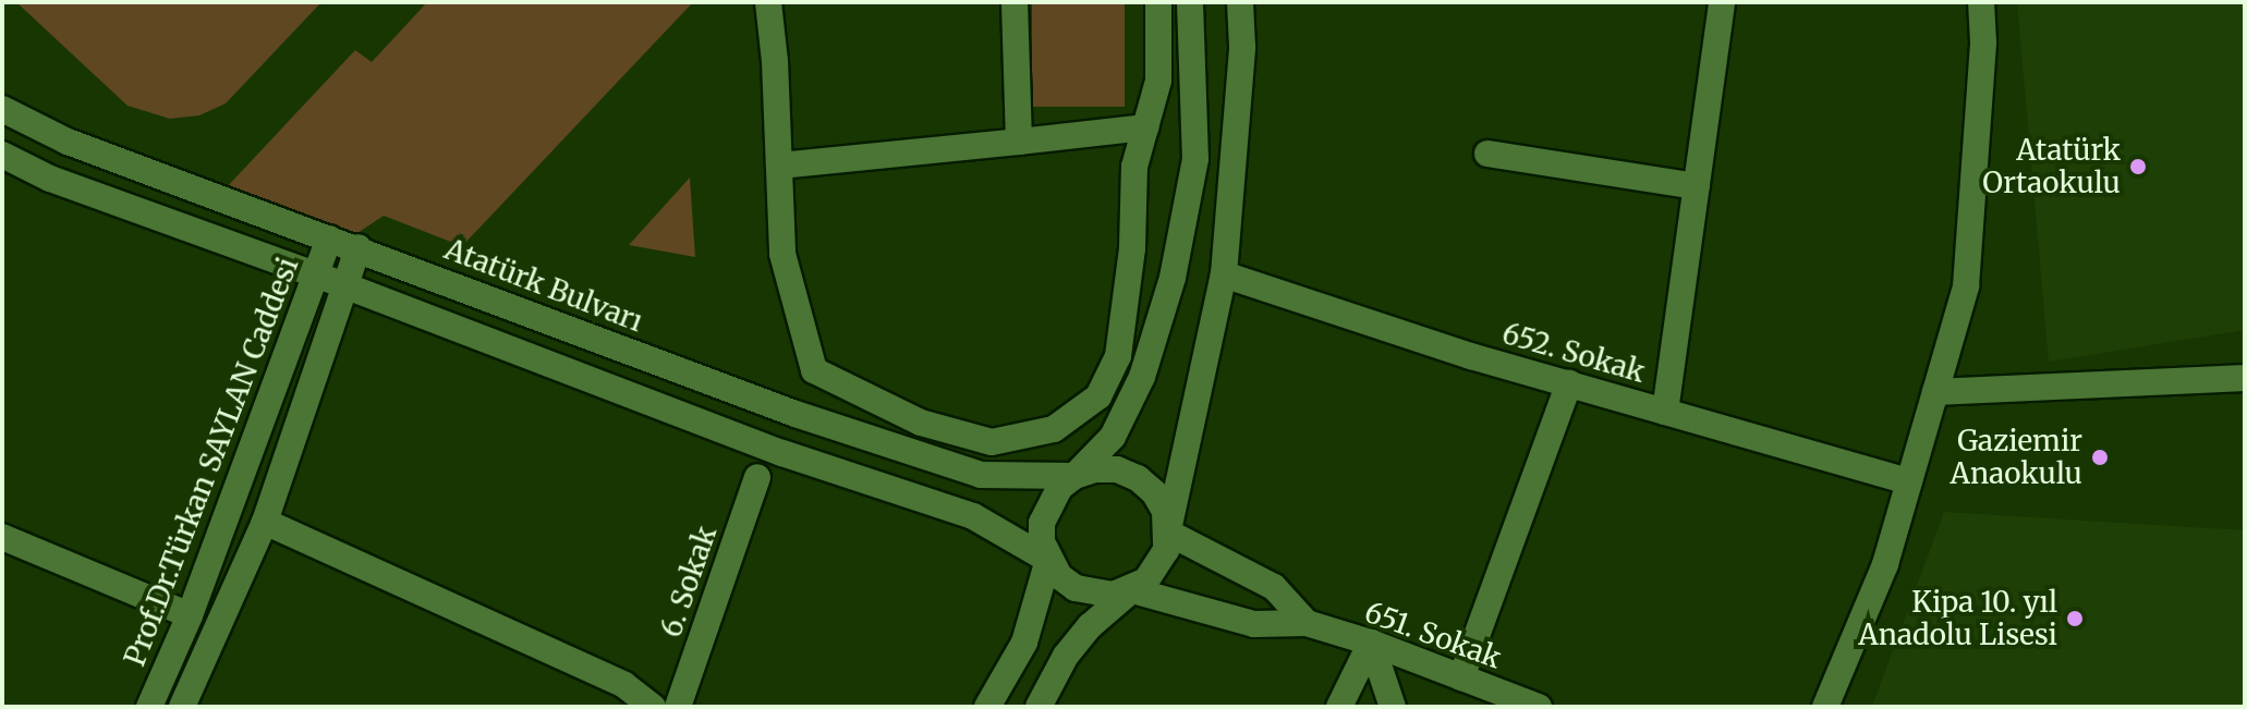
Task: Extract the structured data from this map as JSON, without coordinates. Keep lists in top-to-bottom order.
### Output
{
  "streets": {
    "street": [
      "Atatürk Bulvarı",
      "652. Sokak",
      "Prof.Dr.Türkan SAYLAN Caddesi",
      "6. Sokak",
      "651. Sokak"
    ]
  },
  "crossings": [
    ["Atatürk Bulvarı", "Prof.Dr.Türkan SAYLAN Caddesi"]
  ],
  "places": ["Atatürk Ortaokulu", "Gaziemir Anaokulu", "Kipa 10. yıl Anadolu Lisesi"]
}
